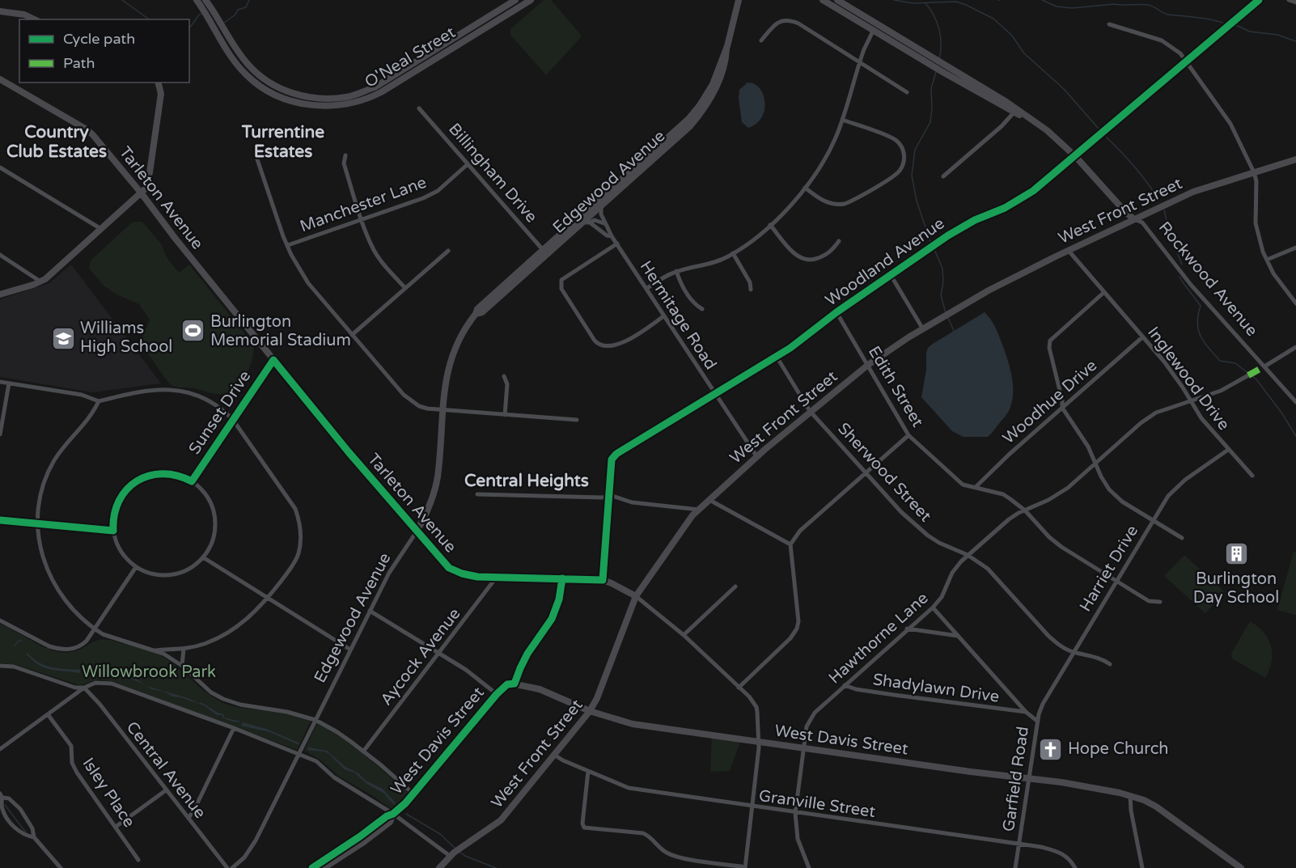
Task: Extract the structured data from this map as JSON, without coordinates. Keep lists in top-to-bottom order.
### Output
{
  "streets": {
    "street": [
      "O'Neal Street",
      "Billingham Drive",
      "Edgewood Avenue",
      "Tarleton Avenue",
      "Manchester Lane",
      "West Front Street",
      "Woodland Avenue",
      "Rockwood Avenue",
      "Hermitage Road",
      "Inglewood Drive",
      "Edith Street",
      "Woodhue Drive",
      "Sunset Drive",
      "Sherwood Street",
      "Harriet Drive",
      "Hawthorne Lane",
      "Aycock Avenue",
      "Shadylawn Drive",
      "West Davis Street",
      "Central Avenue",
      "Garfield Road",
      "Isley Place",
      "Granville Street"
    ]
  },
  "crossings": [
    ["Billingham Drive", "Edgewood Avenue"],
    ["Billingham Drive", "Manchester Lane"],
    ["Edgewood Avenue", "Tarleton Avenue"],
    ["Edgewood Avenue", "Hermitage Road"],
    ["Tarleton Avenue", "West Front Street"],
    ["Tarleton Avenue", "Woodland Avenue"],
    ["Tarleton Avenue", "Sunset Drive"],
    ["Tarleton Avenue", "Aycock Avenue"],
    ["Tarleton Avenue", "West Davis Street"],
    ["Tarleton Avenue", "Granville Street"],
    ["West Front Street", "Rockwood Avenue"],
    ["West Front Street", "Hermitage Road"],
    ["West Front Street", "Inglewood Drive"],
    ["West Front Street", "Edith Street"],
    ["West Front Street", "Sherwood Street"],
    ["West Front Street", "West Davis Street"],
    ["West Front Street", "Granville Street"],
    ["Woodland Avenue", "Rockwood Avenue"],
    ["Woodland Avenue", "Hermitage Road"],
    ["Woodland Avenue", "Edith Street"],
    ["Woodland Avenue", "Sherwood Street"],
    ["Inglewood Drive", "Woodhue Drive"],
    ["Inglewood Drive", "Harriet Drive"],
    ["Inglewood Drive", "Hawthorne Lane"],
    ["Edith Street", "Woodhue Drive"],
    ["Edith Street", "Harriet Drive"],
    ["Edith Street", "Hawthorne Lane"],
    ["Sherwood Street", "Harriet Drive"],
    ["Sherwood Street", "Hawthorne Lane"],
    ["Harriet Drive", "Garfield Road"],
    ["Hawthorne Lane", "Shadylawn Drive"],
    ["Hawthorne Lane", "West Davis Street"],
    ["Hawthorne Lane", "Garfield Road"],
    ["Hawthorne Lane", "Granville Street"],
    ["Shadylawn Drive", "Garfield Road"],
    ["West Davis Street", "Garfield Road"],
    ["Garfield Road", "Granville Street"]
  ],
  "districts": ["Country Club Estates", "Turrentine Estates", "Central Heights"],
  "parks": ["Willowbrook Park"],
  "places": {
    "sports": ["Burlington Memorial Stadium"],
    "school or university": ["Williams High School"],
    "building": ["Burlington Day School"],
    "church": ["Hope Church"]
  },
  "legend": ["Cycle path", "Path"]
}
